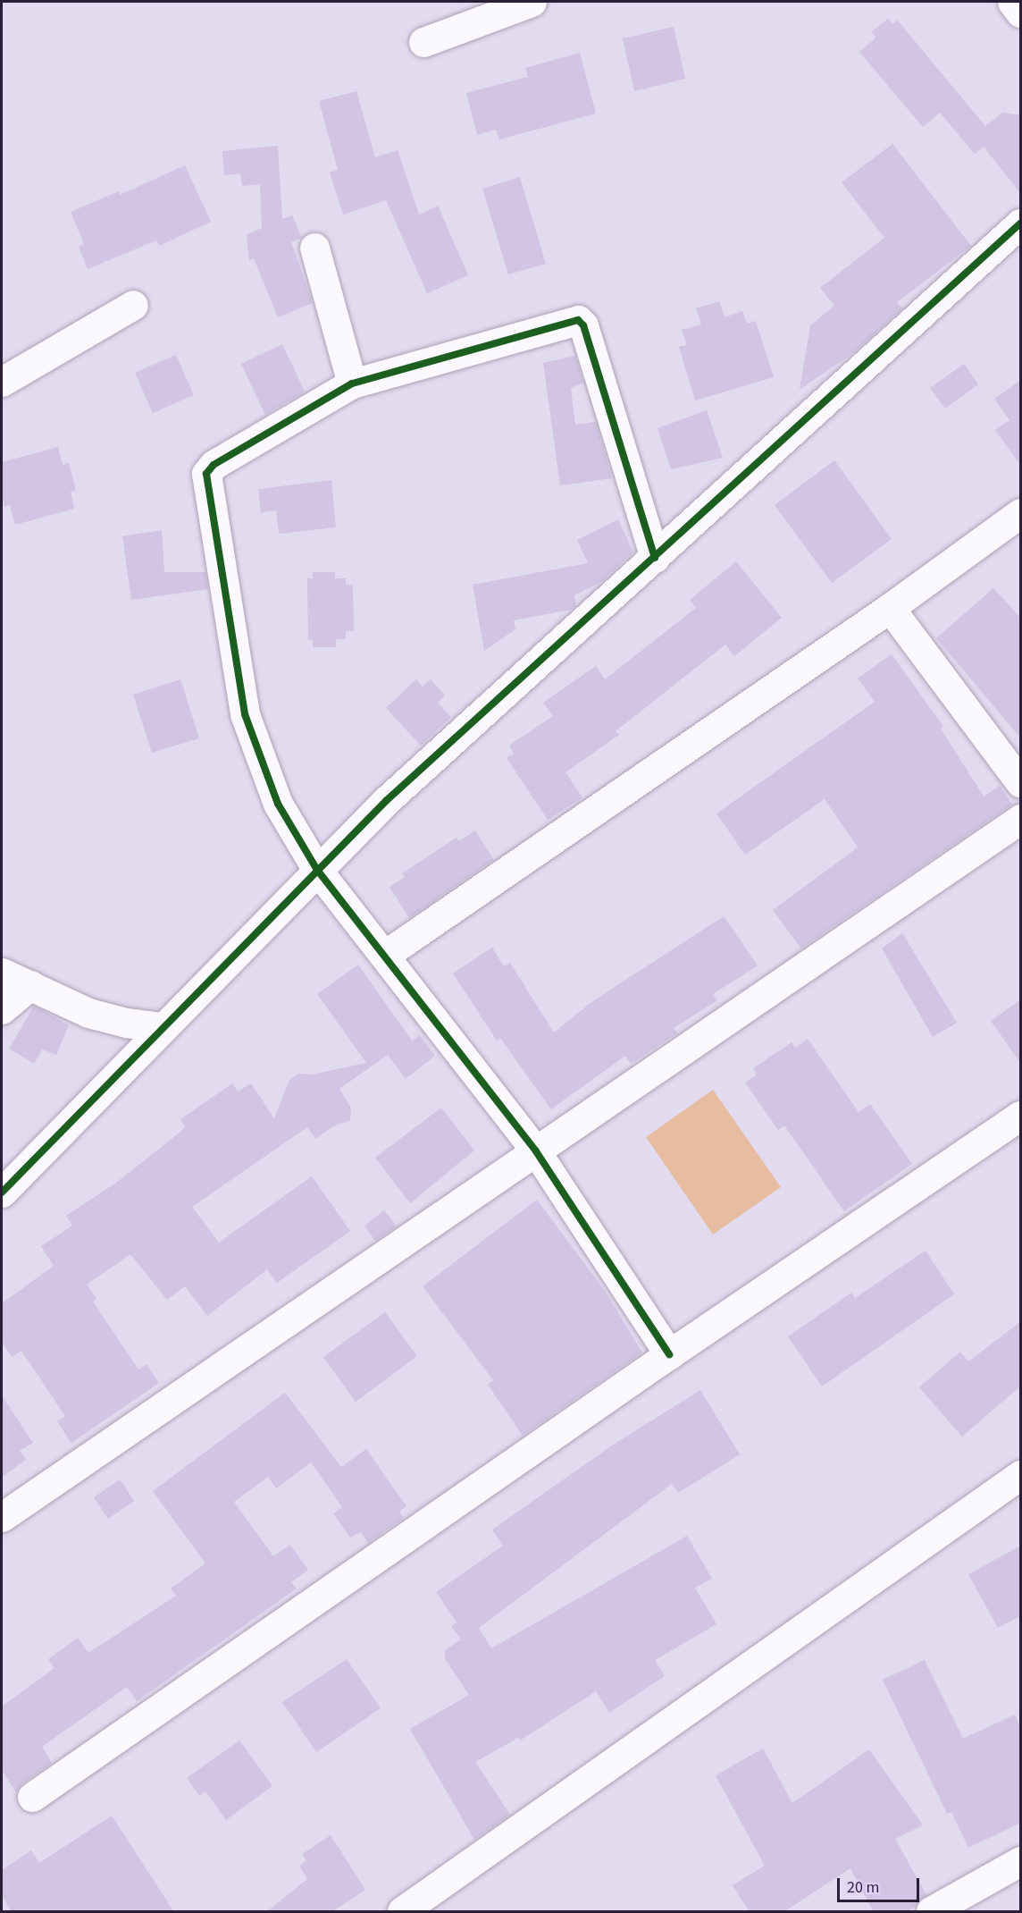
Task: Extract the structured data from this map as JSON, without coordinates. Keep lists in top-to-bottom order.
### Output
{
  "scale_bar": "20 m"
}
